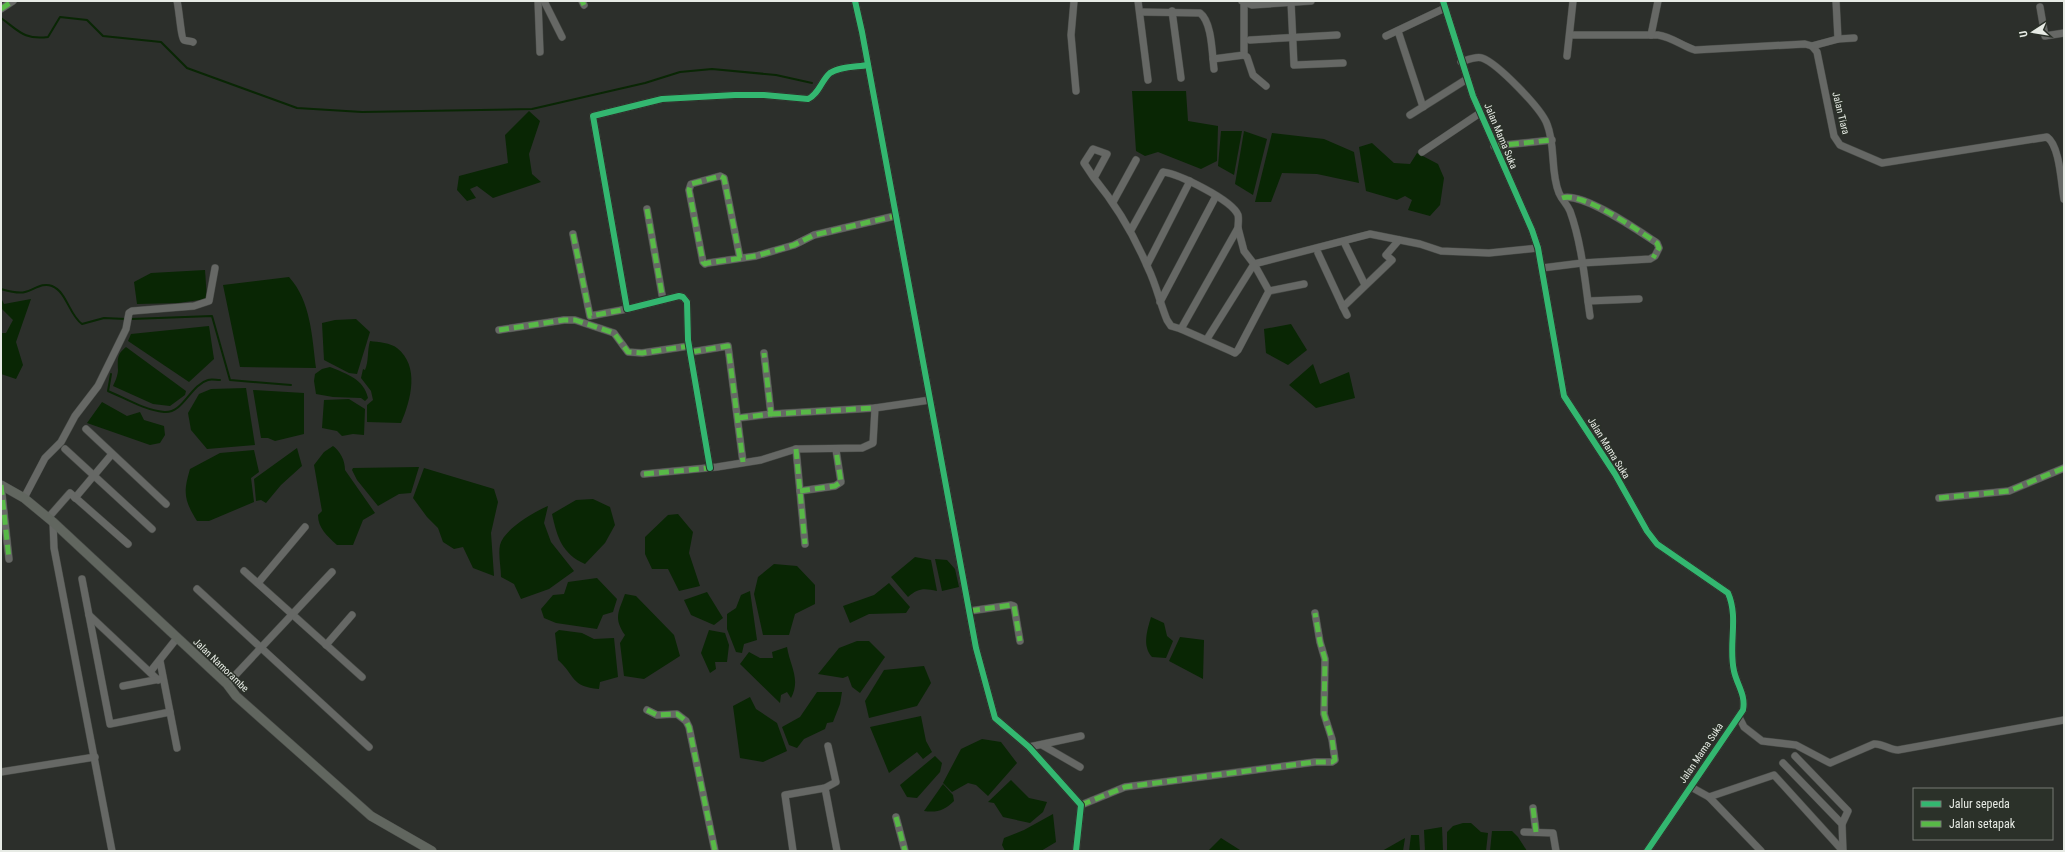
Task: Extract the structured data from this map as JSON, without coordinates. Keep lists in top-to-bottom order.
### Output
{
  "streets": {
    "main road": ["Jalan Namorambe"],
    "street": ["Jalan Tiara", "Jalan Mama Suka"]
  },
  "legend": ["Jalur sepeda", "Jalan setapak"],
  "north": "left"
}
